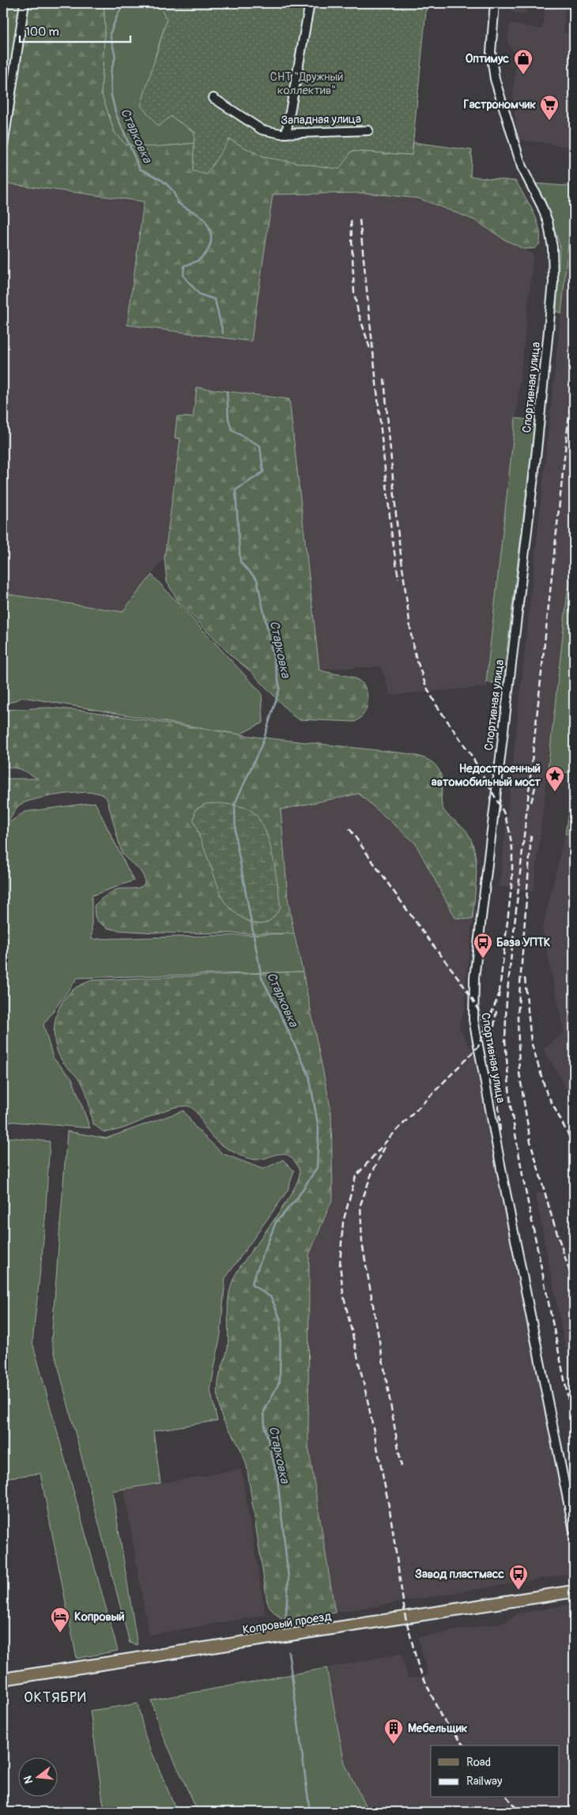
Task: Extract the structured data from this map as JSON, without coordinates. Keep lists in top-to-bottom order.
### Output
{
  "streets": {
    "main road": ["Копровый проезд"],
    "street": ["Западная улица", "Спортивная улица"]
  },
  "districts": ["ОКТЯБРИ"],
  "water": ["Старковка"],
  "parks": ["СНТ \"Дружный коллектив\""],
  "places": {
    "shop": ["Оптимус"],
    "supermarket": ["Гастрономчик"],
    "place": ["Недостроенный автомобильный мост"],
    "bus stop": ["База УПТК", "Завод пластмасс"],
    "hotel": ["Копровый"],
    "building": ["Мебельщик"]
  },
  "legend": ["Road", "Railway"],
  "scale_bar": "100 m",
  "north": "left"
}
